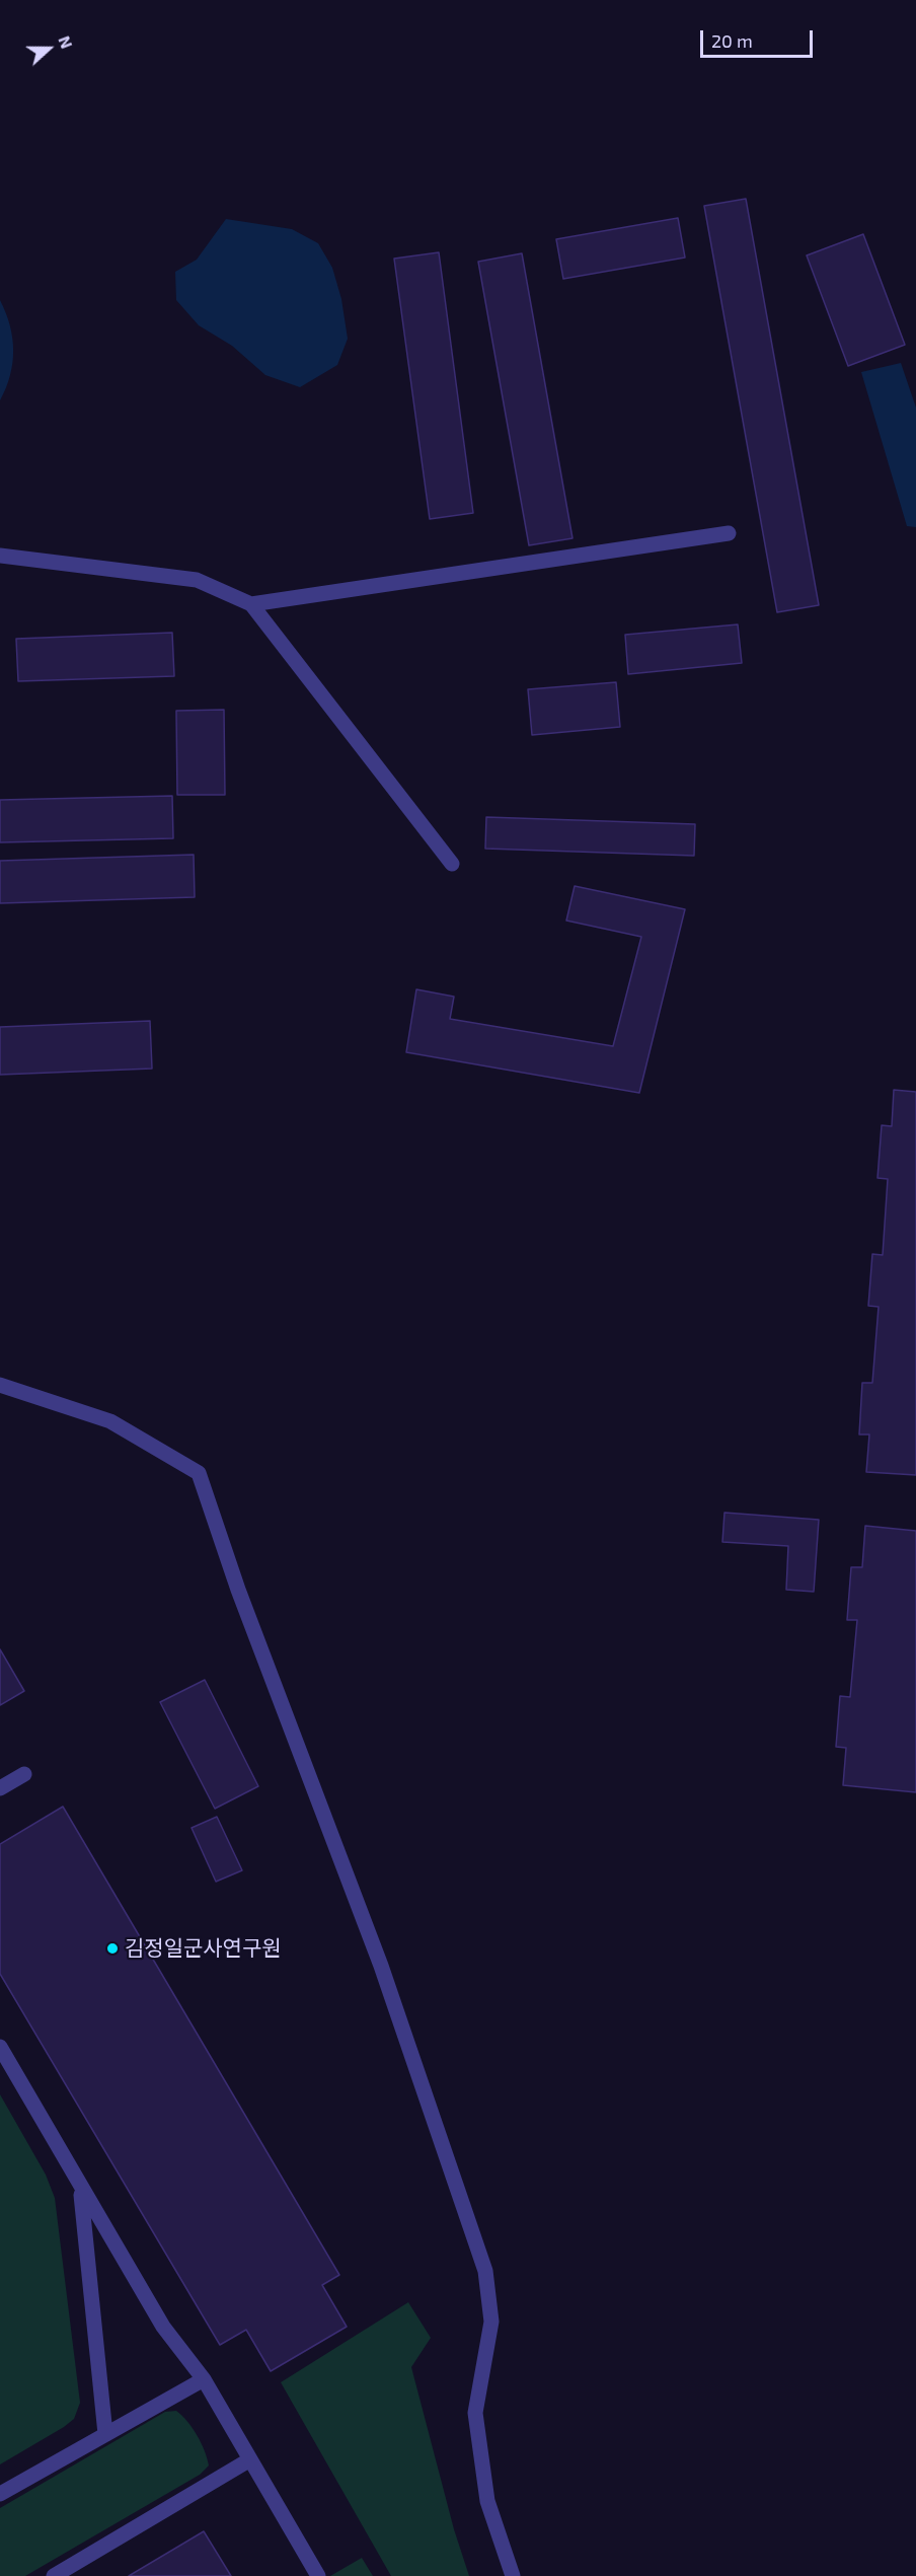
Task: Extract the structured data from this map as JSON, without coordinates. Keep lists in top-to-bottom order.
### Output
{
  "places": ["김정일군사연구원"],
  "scale_bar": "20 m",
  "north": "right"
}
